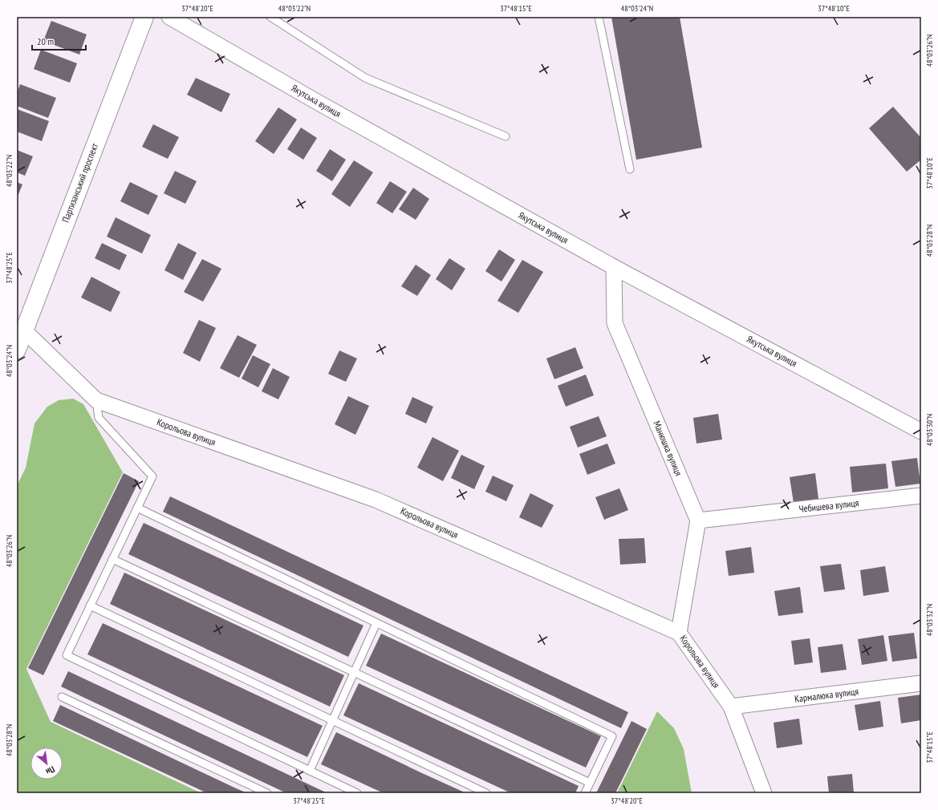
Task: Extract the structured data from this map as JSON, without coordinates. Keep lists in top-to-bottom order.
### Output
{
  "streets": {
    "street": [
      "Якутська вулиця",
      "Партизанський проспект",
      "Корольова вулиця",
      "Манюшка вулиця",
      "Чебишева вулиця",
      "Кармалюка вулиця"
    ]
  },
  "crossings": [
    ["Якутська вулиця", "Манюшка вулиця"],
    ["Партизанський проспект", "Корольова вулиця"],
    ["Корольова вулиця", "Кармалюка вулиця"],
    ["Манюшка вулиця", "Чебишева вулиця"]
  ],
  "scale_bar": "20 m",
  "north": "bottom right",
  "coordinates": [
    "37°48'20\"E",
    "48°03'22\"N",
    "37°48'15\"E",
    "48°03'24\"N",
    "37°48'10\"E",
    "48°03'26\"N",
    "48°03'28\"N",
    "37°48'25\"E",
    "48°03'30\"N",
    "48°03'32\"N"
  ]
}
